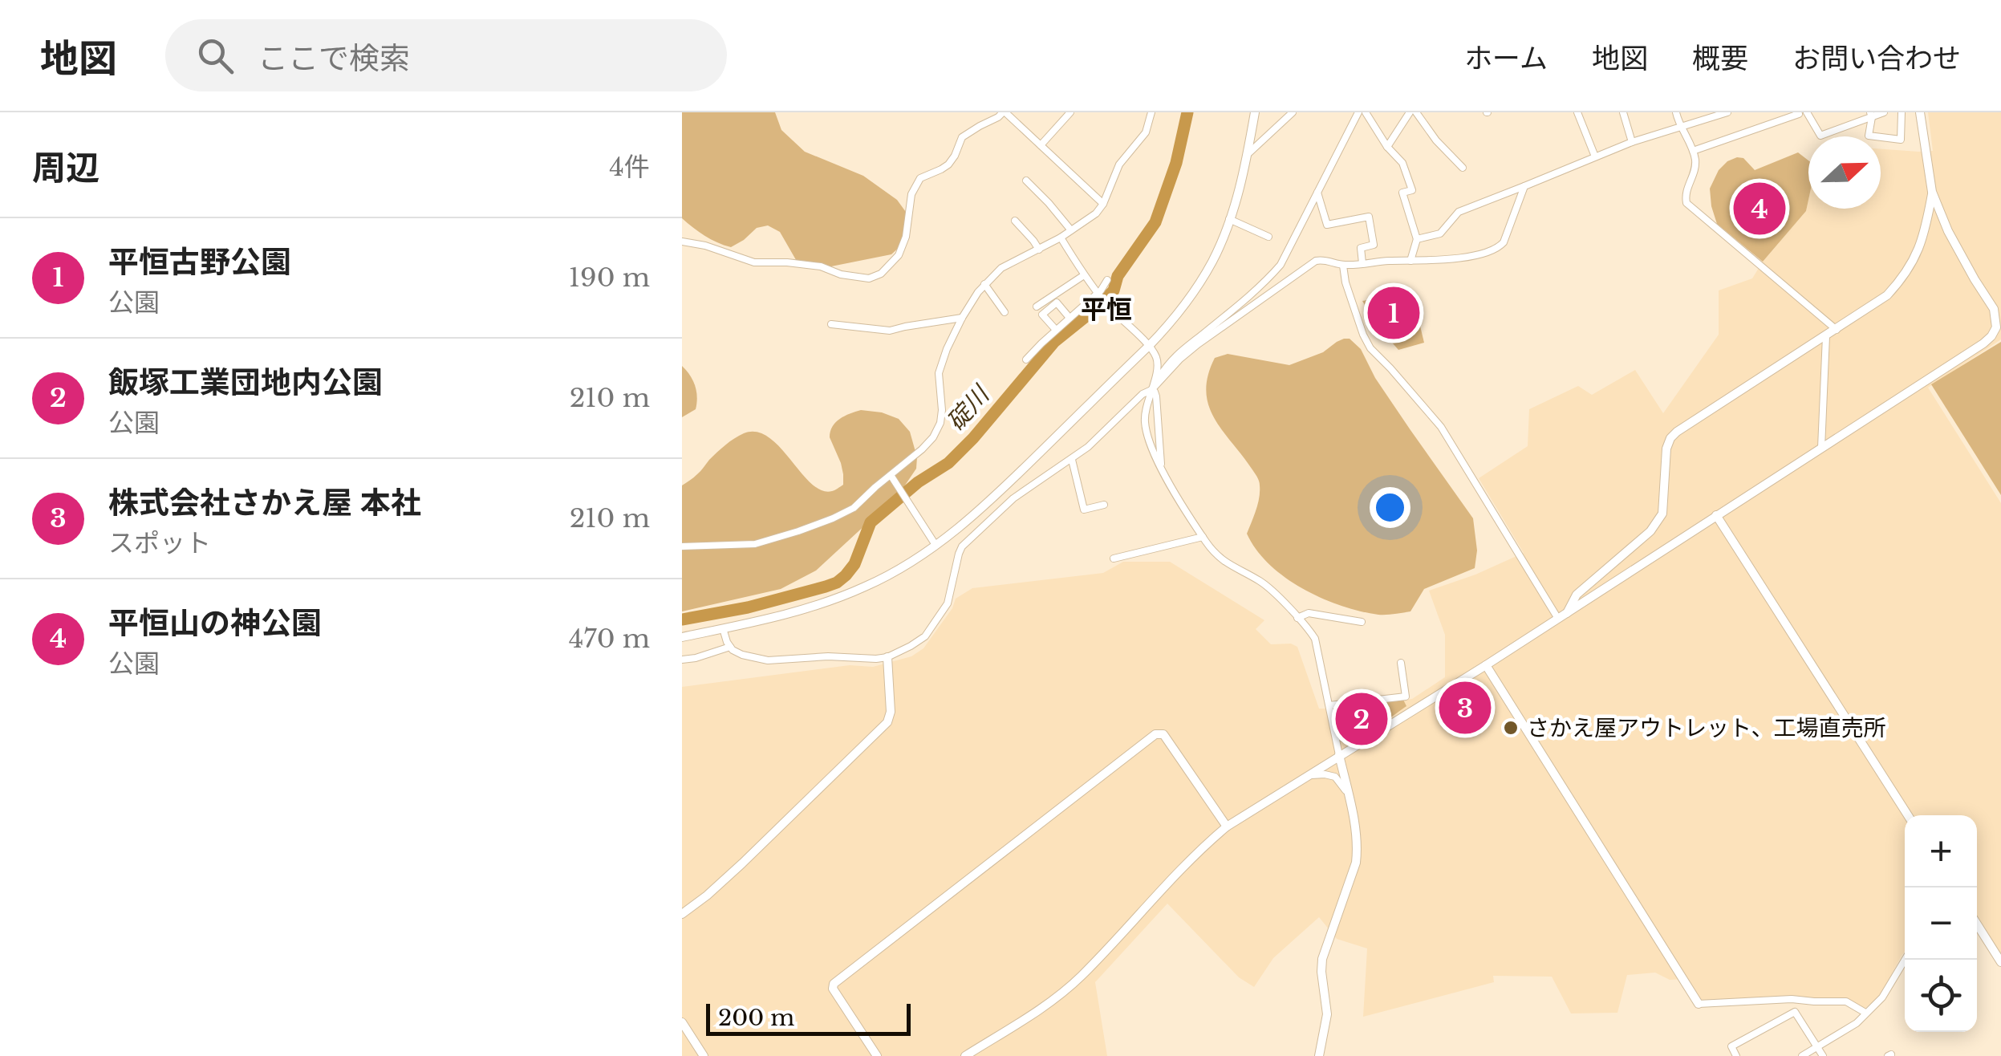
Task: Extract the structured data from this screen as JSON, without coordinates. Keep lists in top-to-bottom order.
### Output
{
  "districts": ["平恒"],
  "water": ["碇川"],
  "places": ["さかえ屋アウトレット、工場直売所"],
  "scale_bar": "200 m",
  "north": "right",
  "page": {
    "header": "地図",
    "search": "ここで検索",
    "nav": [
      "ホーム",
      "地図",
      "概要",
      "お問い合わせ"
    ],
    "heading": ["周辺", "4件"],
    "pins": [
      "4",
      "1",
      "3",
      "2"
    ],
    "list": [
      {
        "mark": "1",
        "name": "平恒古野公園",
        "note": "公園",
        "value": "190 m"
      },
      {
        "mark": "2",
        "name": "飯塚工業団地内公園",
        "note": "公園",
        "value": "210 m"
      },
      {
        "mark": "3",
        "name": "株式会社さかえ屋 本社",
        "note": "スポット",
        "value": "210 m"
      },
      {
        "mark": "4",
        "name": "平恒山の神公園",
        "note": "公園",
        "value": "470 m"
      }
    ],
    "map_buttons": ["+", "−"],
    "scale": "200 m"
  }
}
